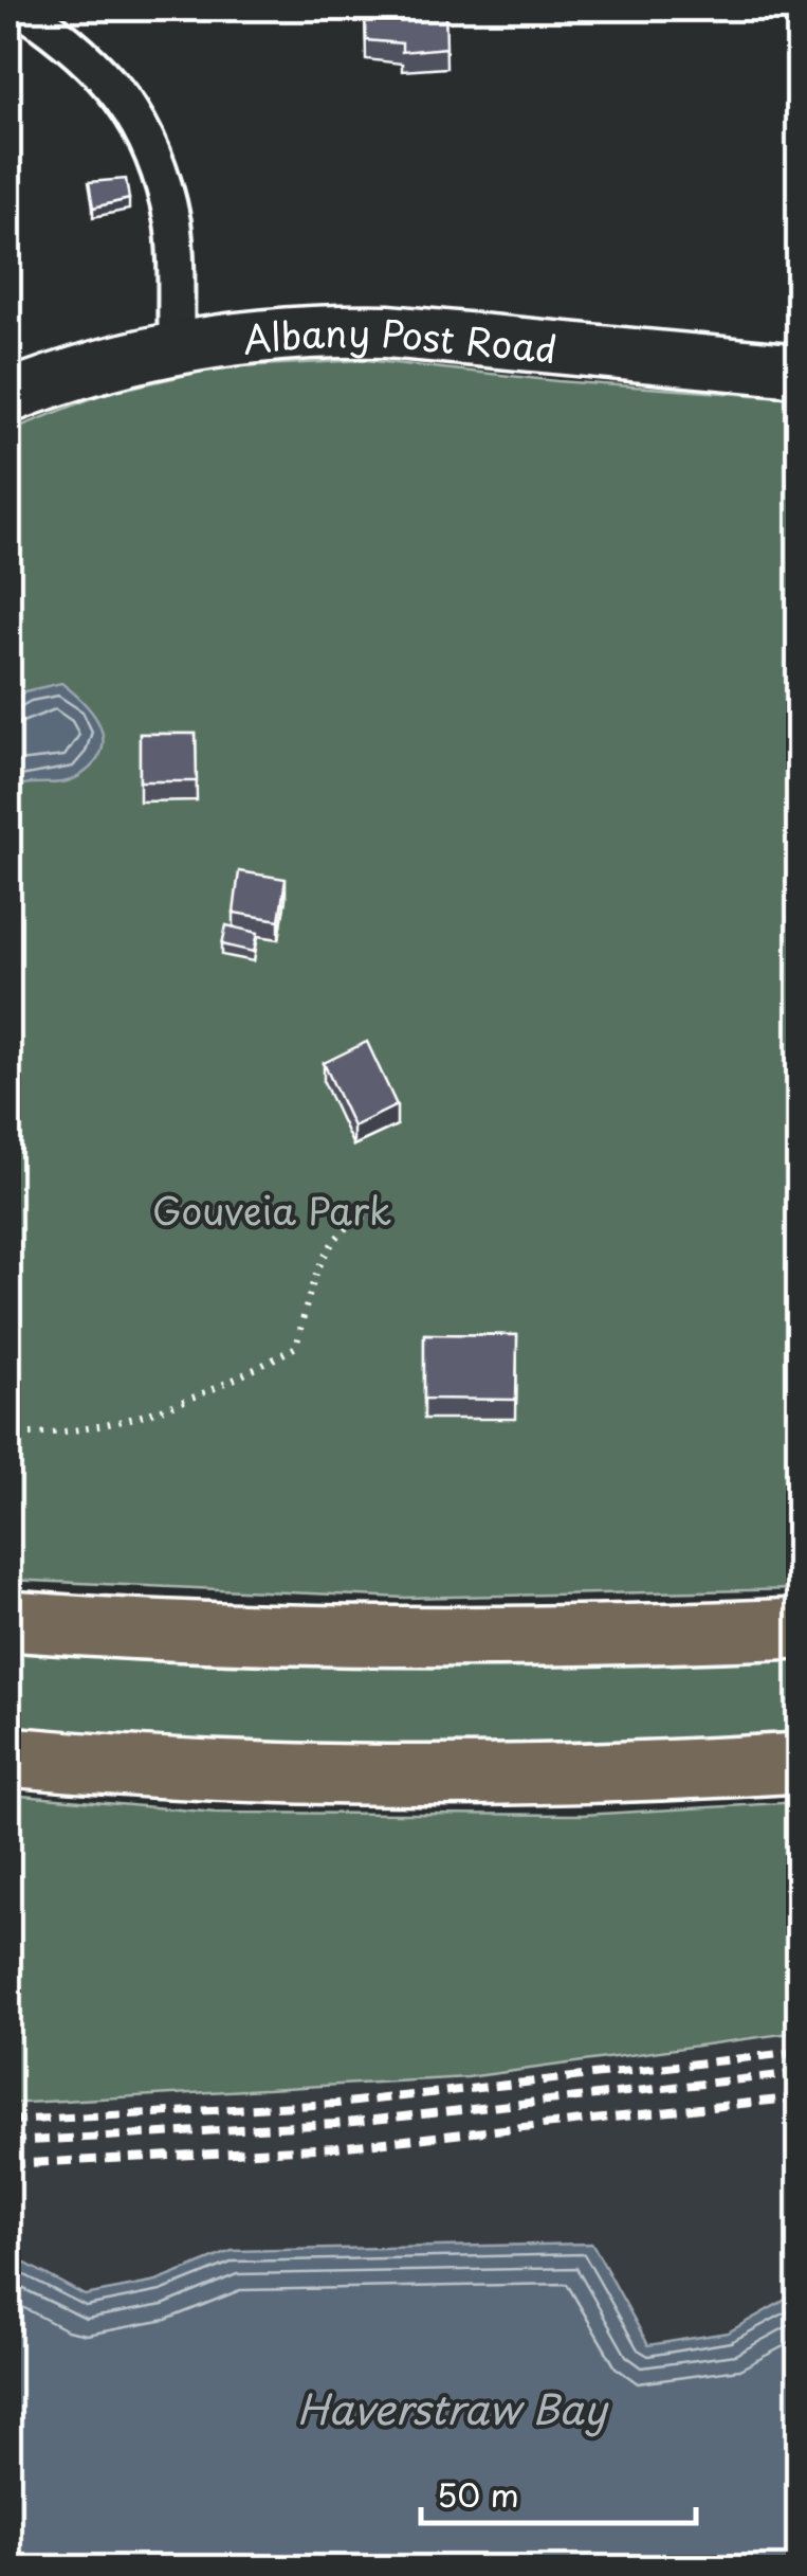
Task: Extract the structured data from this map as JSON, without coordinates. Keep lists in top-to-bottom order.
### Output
{
  "streets": {
    "main road": ["Albany Post Road"]
  },
  "water": ["Haverstraw Bay"],
  "parks": ["Gouveia Park"],
  "scale_bar": "50 m"
}
